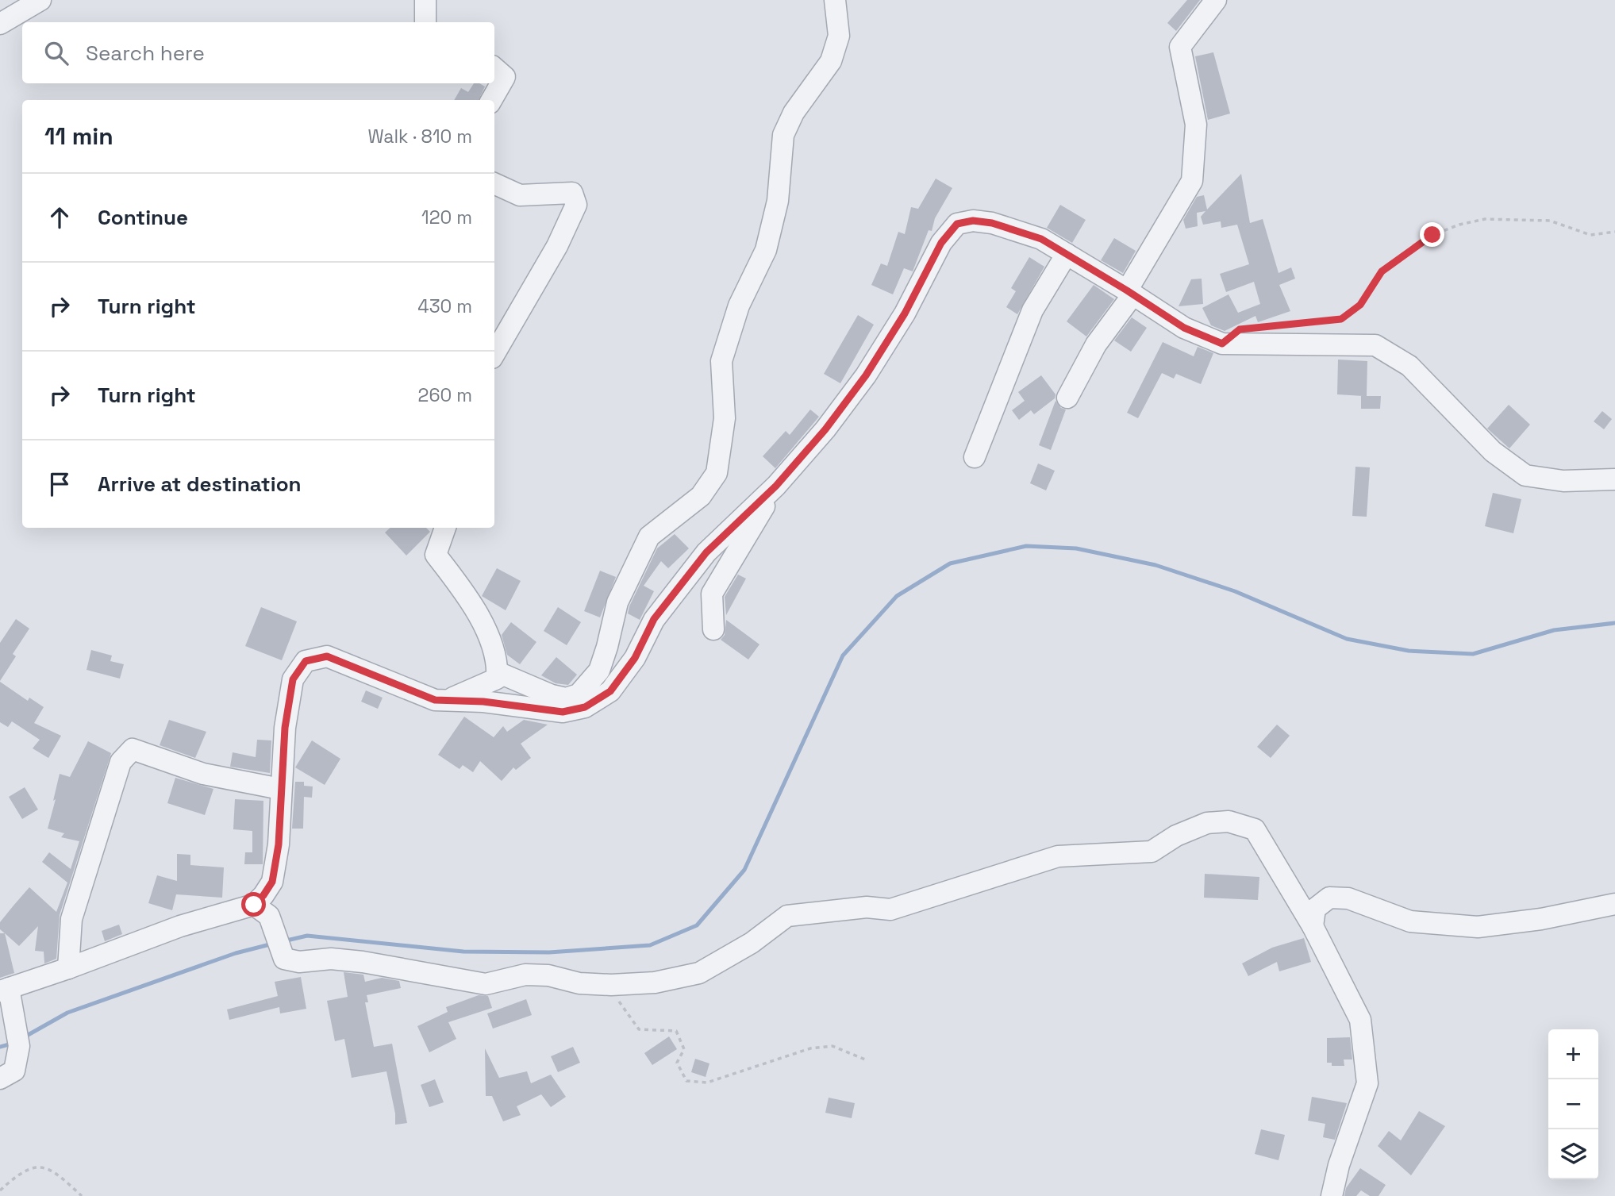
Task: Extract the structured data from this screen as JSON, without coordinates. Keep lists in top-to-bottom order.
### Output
{
  "page": {
    "search": "Search here",
    "heading": ["11 min", "Walk · 810 m"],
    "list": [
      ["Continue", "120 m"],
      ["Turn right", "430 m"],
      ["Turn right", "260 m"],
      "Arrive at destination"
    ],
    "map_buttons": ["+", "−"]
  }
}
